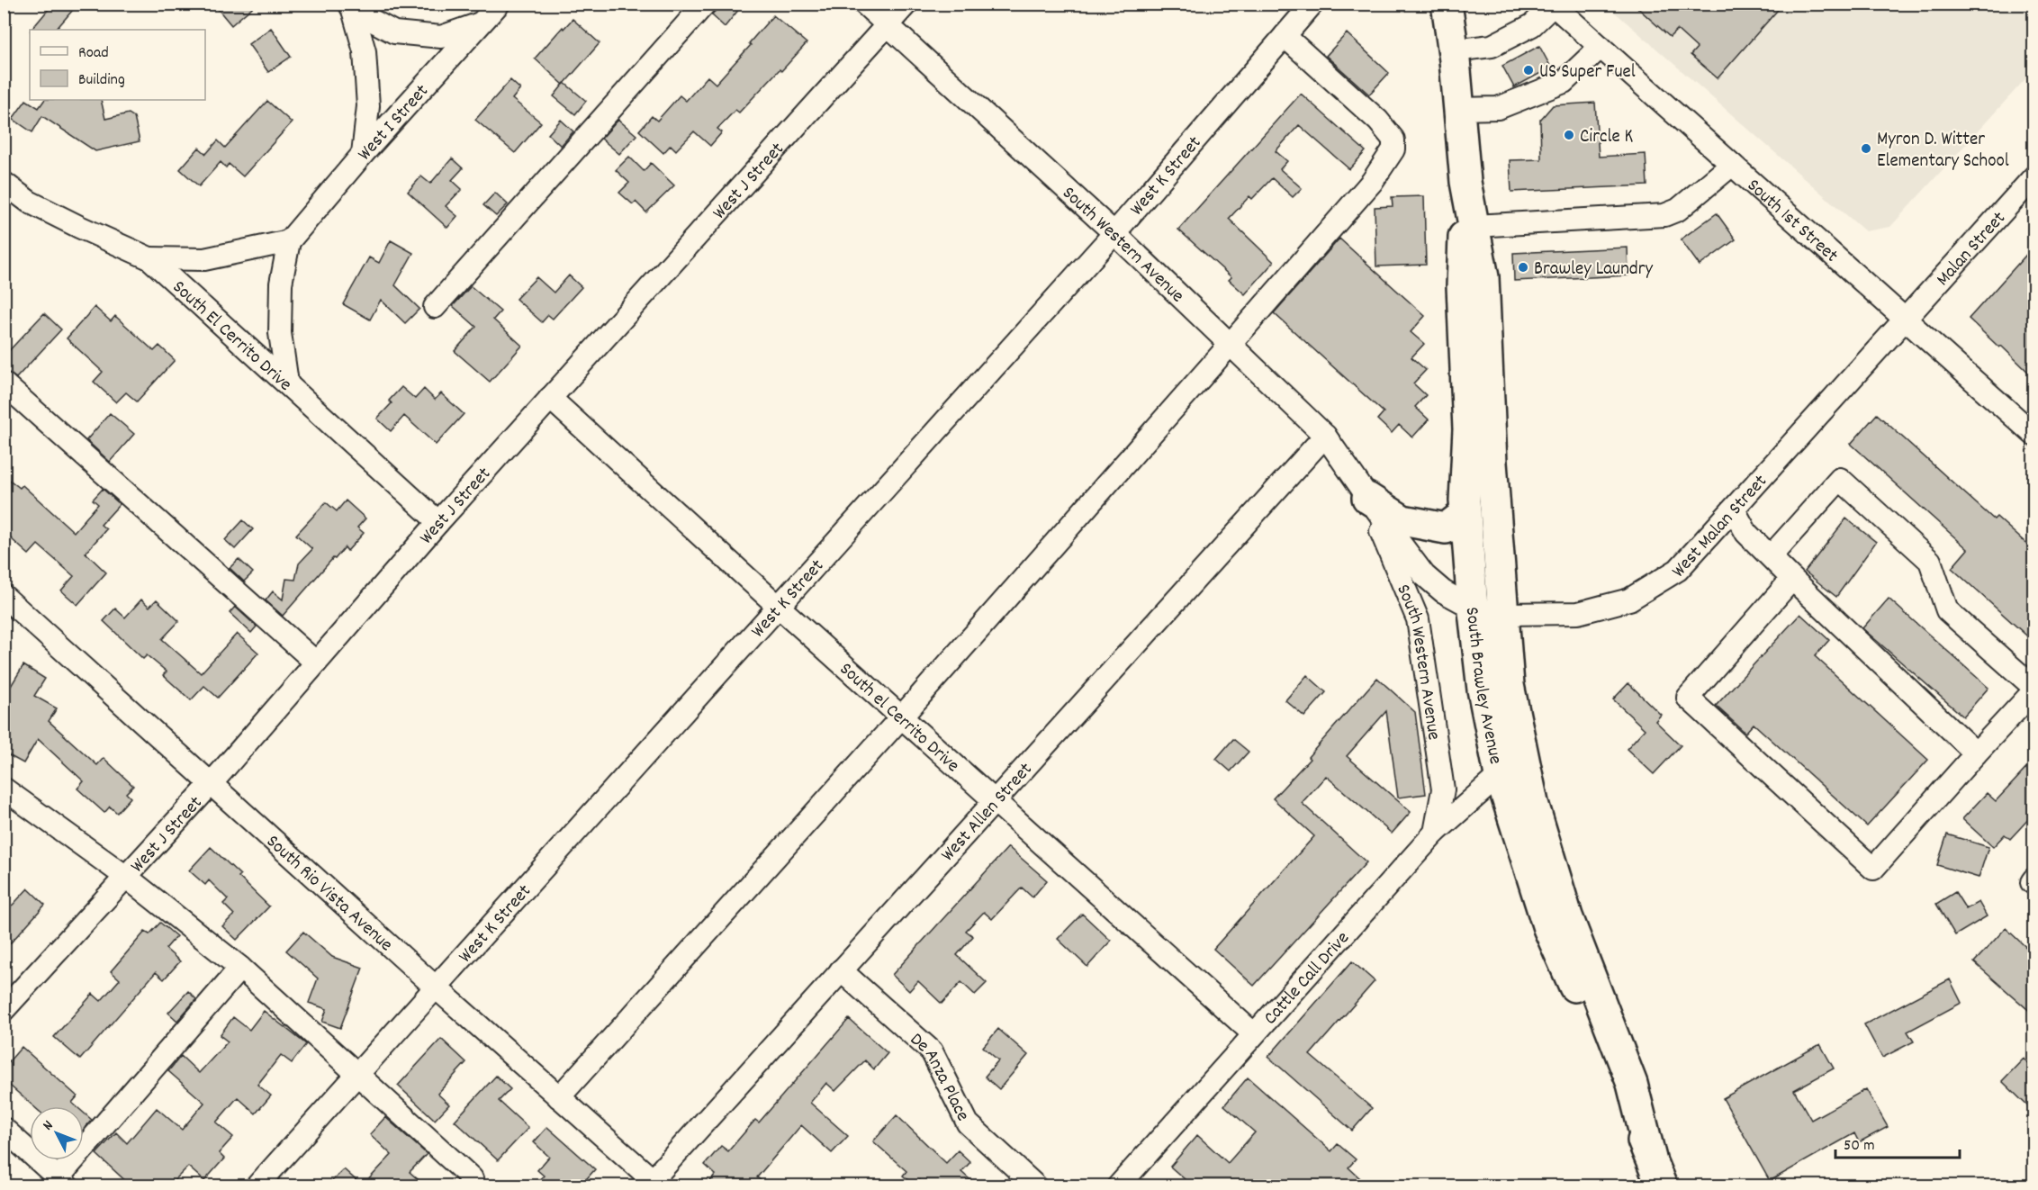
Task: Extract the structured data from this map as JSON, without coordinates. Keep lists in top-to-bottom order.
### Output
{
  "streets": {
    "highway": ["South Brawley Avenue"],
    "street": [
      "West I Street",
      "West K Street",
      "West J Street",
      "South 1st Street",
      "South Western Avenue",
      "Malan Street",
      "South El Cerrito Drive",
      "West Malan Street",
      "South el Cerrito Drive",
      "West Allen Street",
      "South Rio Vista Avenue",
      "Cattle Call Drive",
      "De Anza Place"
    ]
  },
  "crossings": [
    ["West I Street", "South El Cerrito Drive"],
    ["West K Street", "South Western Avenue"],
    ["West K Street", "South el Cerrito Drive"],
    ["West K Street", "South Rio Vista Avenue"],
    ["West J Street", "South Western Avenue"],
    ["West J Street", "South El Cerrito Drive"],
    ["West J Street", "South el Cerrito Drive"],
    ["West J Street", "South Rio Vista Avenue"],
    ["South 1st Street", "Malan Street"],
    ["South 1st Street", "West Malan Street"],
    ["South Western Avenue", "West Malan Street"],
    ["South Western Avenue", "South Brawley Avenue"],
    ["South Western Avenue", "West Allen Street"],
    ["South Western Avenue", "Cattle Call Drive"],
    ["Malan Street", "West Malan Street"],
    ["West Malan Street", "South Brawley Avenue"],
    ["South Brawley Avenue", "Cattle Call Drive"],
    ["South el Cerrito Drive", "West Allen Street"],
    ["South el Cerrito Drive", "Cattle Call Drive"],
    ["West Allen Street", "South Rio Vista Avenue"],
    ["West Allen Street", "De Anza Place"]
  ],
  "places": [
    "US Super Fuel",
    "Circle K",
    "Myron D. Witter Elementary School",
    "Brawley Laundry"
  ],
  "legend": ["Road", "Building"],
  "scale_bar": "50 m",
  "north": "top left"
}
